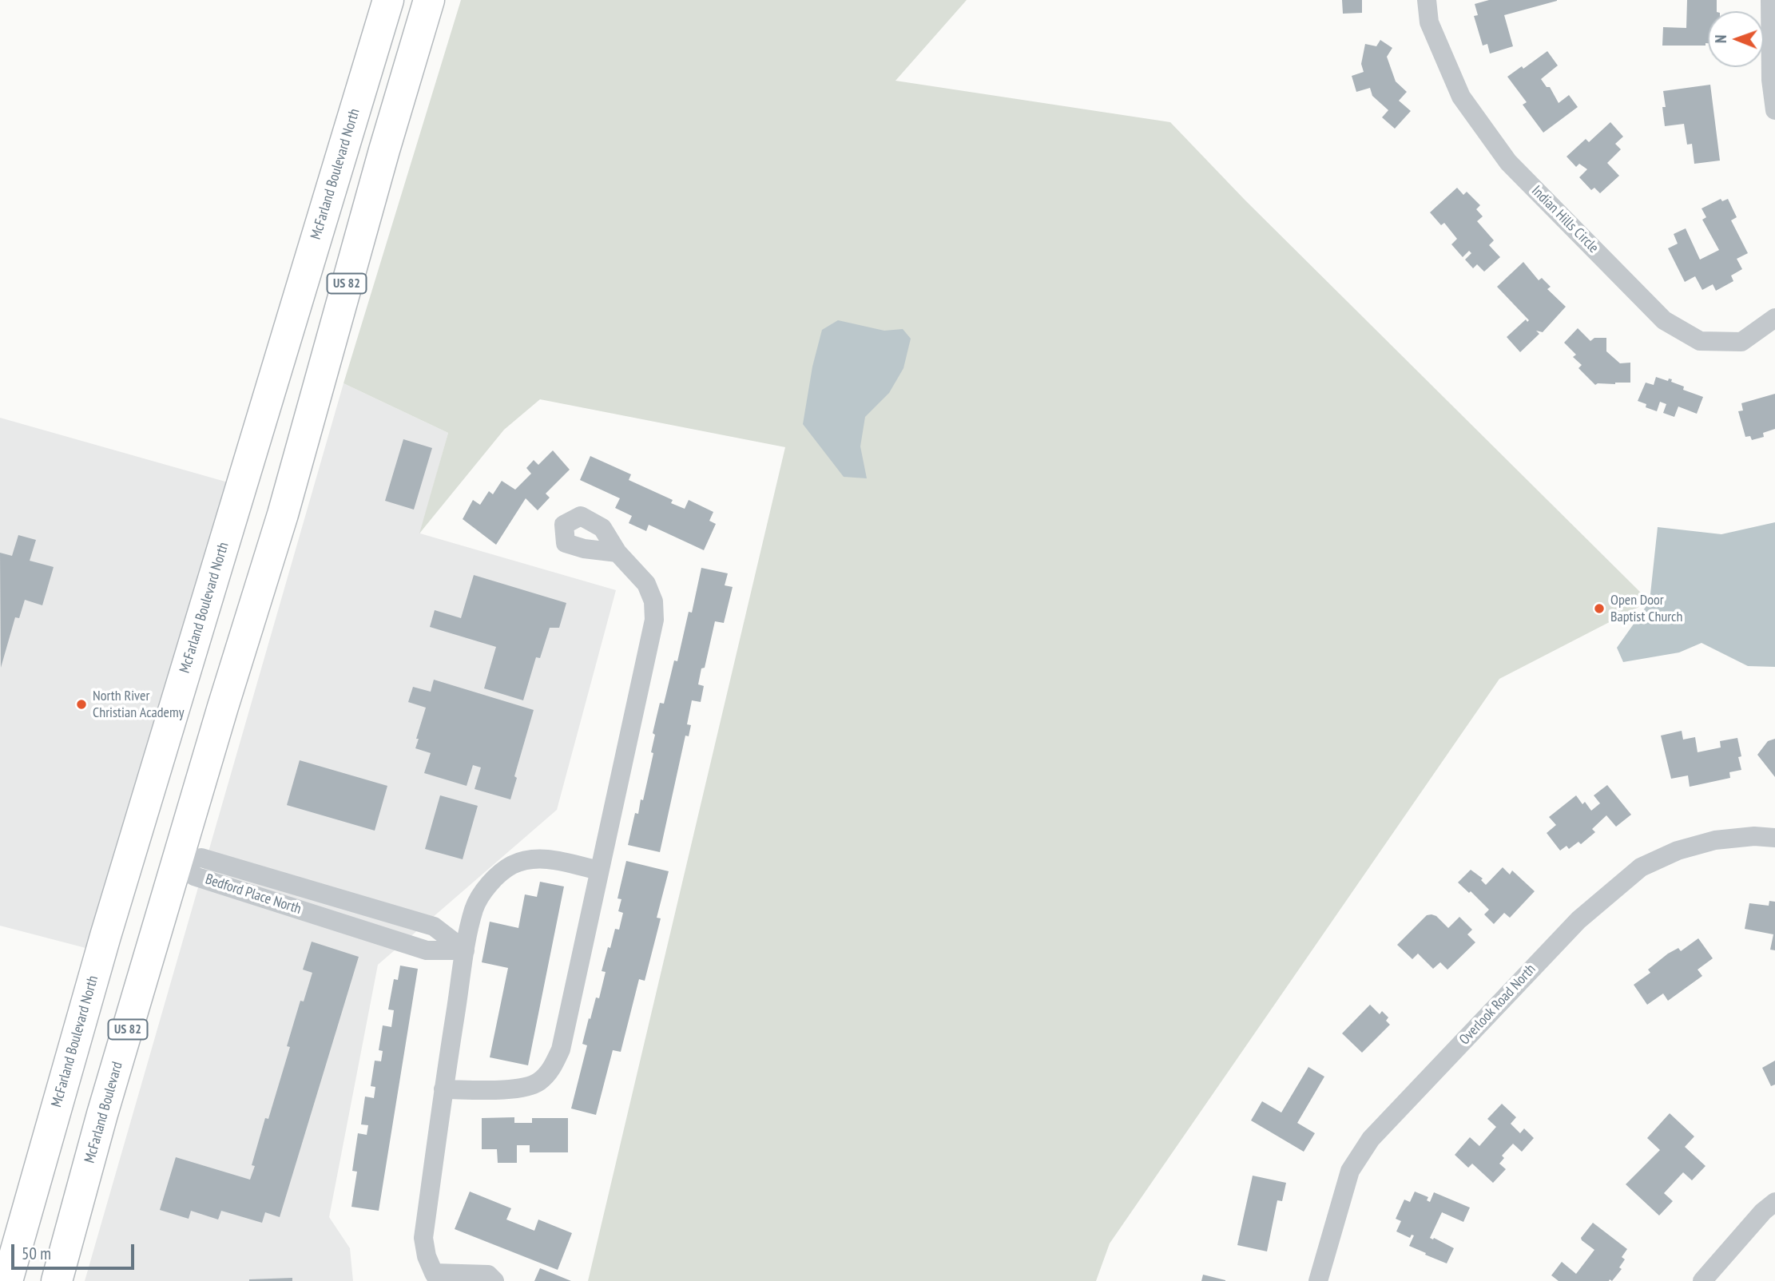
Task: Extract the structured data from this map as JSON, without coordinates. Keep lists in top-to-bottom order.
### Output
{
  "streets": {
    "highway": ["McFarland Boulevard North", "US 82", "McFarland Boulevard"],
    "street": ["Indian Hills Circle", "Bedford Place North", "Overlook Road North"]
  },
  "crossings": [
    ["US 82", "Bedford Place North"],
    ["US 82", "McFarland Boulevard"]
  ],
  "places": ["Open Door Baptist Church", "North River Christian Academy"],
  "scale_bar": "50 m",
  "north": "left"
}
